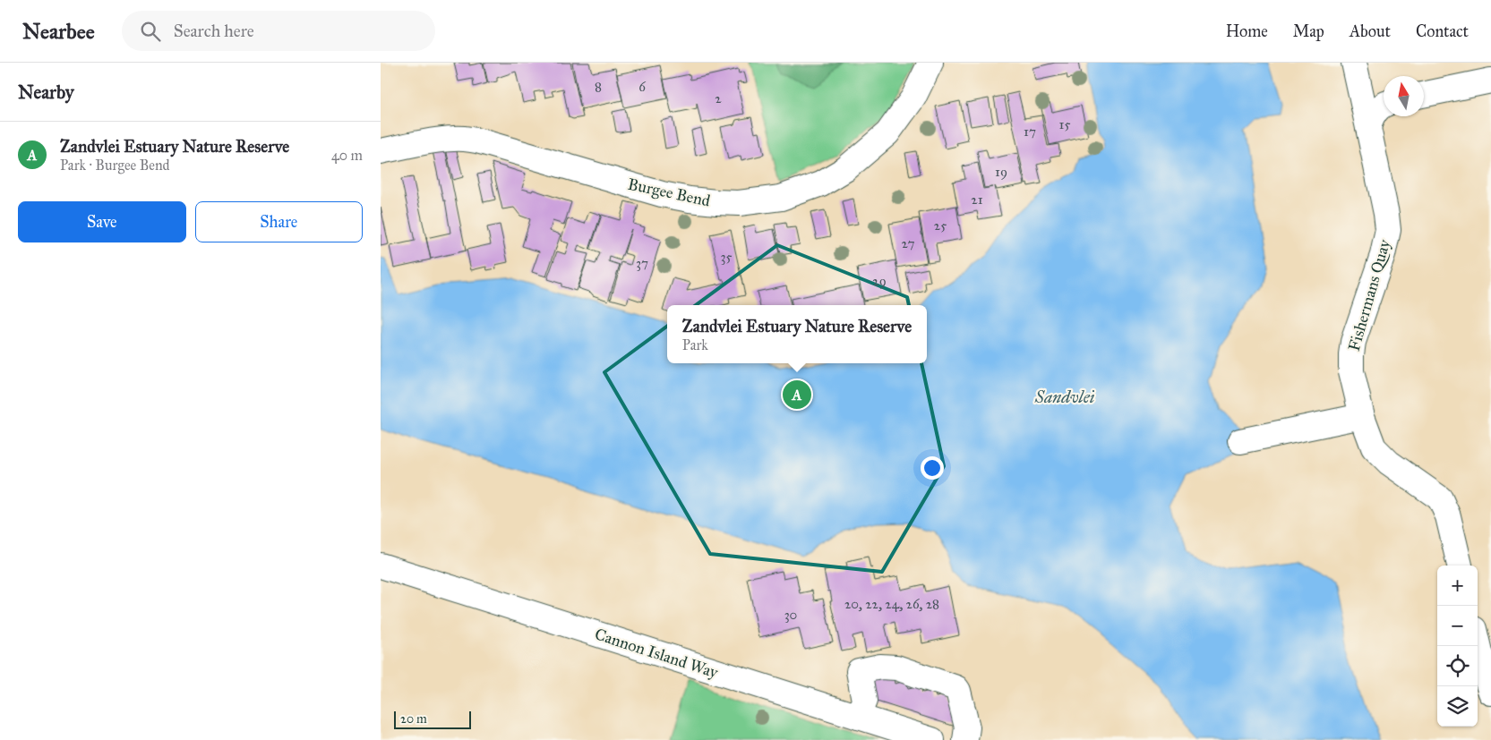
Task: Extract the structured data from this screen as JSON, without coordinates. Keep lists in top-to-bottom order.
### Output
{
  "streets": {
    "street": ["Burgee Bend", "Fishermans Quay", "Cannon Island Way"]
  },
  "water": ["Sandvlei"],
  "house_numbers": [
    "8",
    "6",
    "2",
    "15",
    "17",
    "19",
    "21",
    "25",
    "27",
    "35",
    "37",
    "29",
    "20, 22, 24, 26, 28",
    "30"
  ],
  "scale_bar": "20 m",
  "north": "top",
  "page": {
    "header": "Nearbee",
    "search": "Search here",
    "nav": [
      "Home",
      "Map",
      "About",
      "Contact"
    ],
    "heading": "Nearby",
    "list": [
      {
        "mark": "A",
        "name": "Zandvlei Estuary Nature Reserve",
        "note": "Park · Burgee Bend",
        "value": "40 m"
      }
    ],
    "buttons": ["Save", "Share"],
    "popup": ["Zandvlei Estuary Nature Reserve", "Park"],
    "pins": "A",
    "map_buttons": ["+", "−"],
    "scale": "20 m"
  }
}
